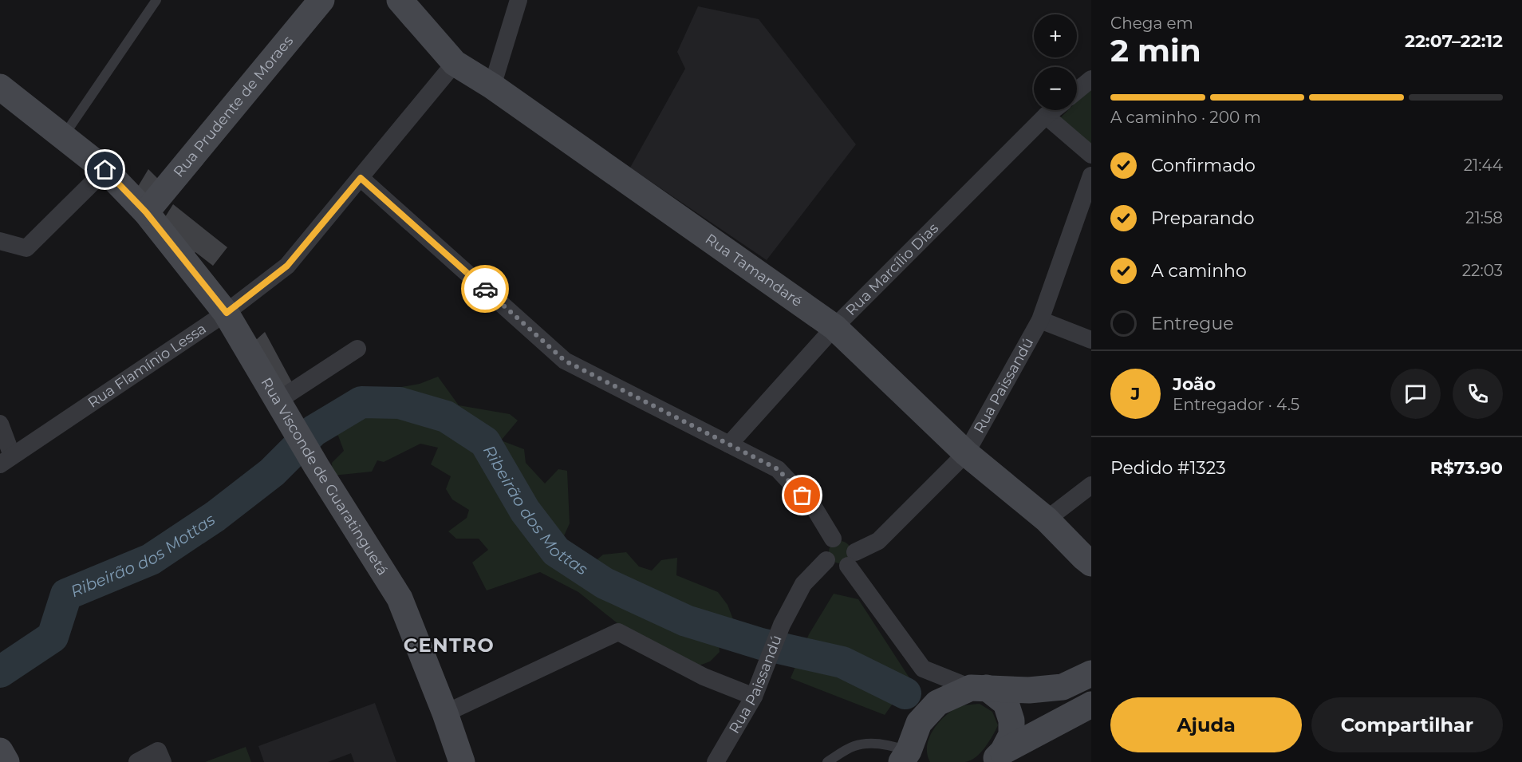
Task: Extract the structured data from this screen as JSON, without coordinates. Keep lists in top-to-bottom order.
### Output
{
  "streets": {
    "main road": ["Rua Prudente de Moraes", "Rua Tamandaré", "Rua Visconde de Guaratinguetá"],
    "street": ["Rua Marcílio Dias", "Rua Flamínio Lessa", "Rua Paissandú"]
  },
  "crossings": [
    ["Rua Prudente de Moraes", "Rua Visconde de Guaratinguetá"],
    ["Rua Marcílio Dias", "Rua Tamandaré"],
    ["Rua Tamandaré", "Rua Flamínio Lessa"],
    ["Rua Tamandaré", "Rua Paissandú"],
    ["Rua Flamínio Lessa", "Rua Visconde de Guaratinguetá"]
  ],
  "districts": ["CENTRO"],
  "water": ["Ribeirão dos Mottas"],
  "page": {
    "heading": ["2 min", "Chega em", "22:07–22:12"],
    "panel": [
      "João",
      "Entregador · 4.5",
      "Pedido #1323",
      "R$73.90"
    ],
    "map_buttons": ["+", "−"],
    "bar": "A caminho · 200 m",
    "list": [
      ["Confirmado", "21:44"],
      ["Preparando", "21:58"],
      ["A caminho", "22:03"],
      "Entregue"
    ],
    "round": "J",
    "buttons": ["Ajuda", "Compartilhar"]
  }
}
